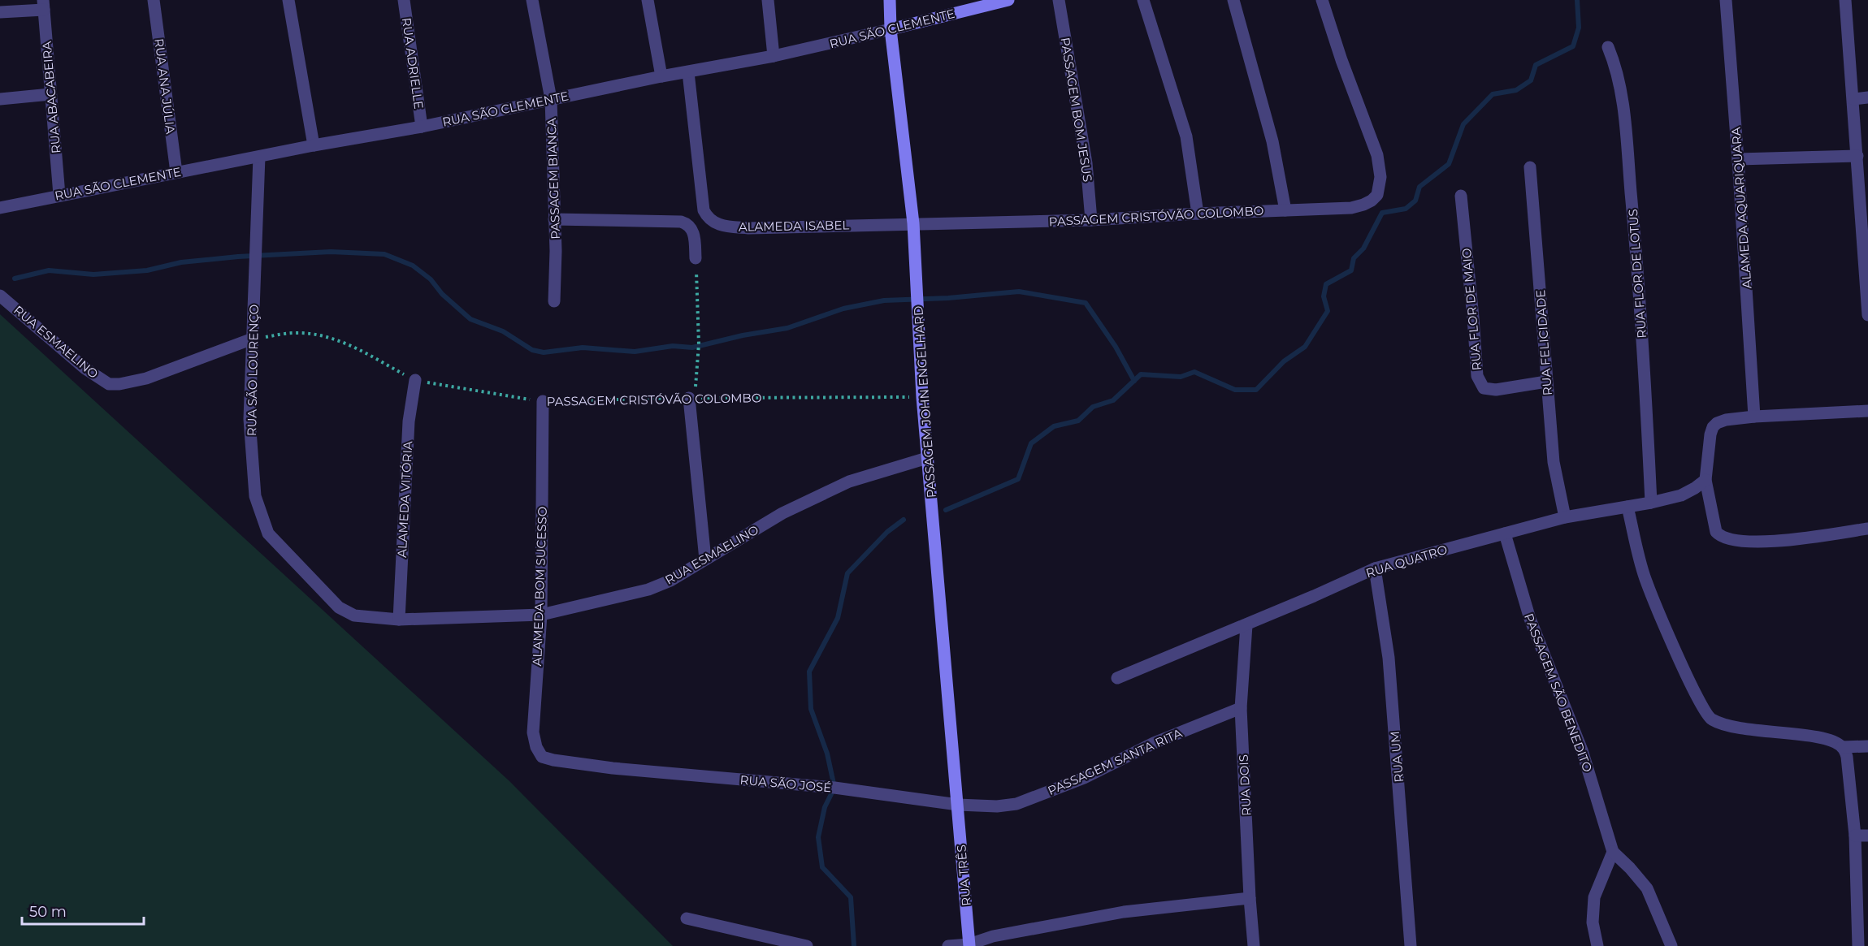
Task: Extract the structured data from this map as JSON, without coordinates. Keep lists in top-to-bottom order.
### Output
{
  "streets": {
    "main road": ["RUA SÃO CLEMENTE", "PASSAGEM JOHN ENGELHARD", "RUA TRÊS"],
    "street": [
      "RUA ADRIELLE",
      "RUA ANA JÚLIA",
      "RUA ABACABEIRA",
      "PASSAGEM BOM JESUS",
      "PASSAGEM BIANCA",
      "ALAMEDA AQUARIQUARA",
      "PASSAGEM CRISTÓVÃO COLOMBO",
      "ALAMEDA ISABEL",
      "RUA FLOR DE LOTUS",
      "RUA FLOR DE MAIO",
      "RUA ESMAELINO",
      "RUA FELICIDADE",
      "RUA SÃO LOURENÇO",
      "ALAMEDA VITÓRIA",
      "RUA QUATRO",
      "ALAMEDA BOM SUCESSO",
      "PASSAGEM SÃO BENEDITO",
      "RUA UM",
      "PASSAGEM SANTA RITA",
      "RUA SÃO JOSÉ",
      "RUA DOIS"
    ]
  },
  "crossings": [
    ["RUA SÃO CLEMENTE", "RUA ADRIELLE"],
    ["RUA SÃO CLEMENTE", "RUA ANA JÚLIA"],
    ["RUA SÃO CLEMENTE", "RUA ABACABEIRA"],
    ["RUA SÃO CLEMENTE", "PASSAGEM BIANCA"],
    ["RUA SÃO CLEMENTE", "ALAMEDA ISABEL"],
    ["RUA SÃO CLEMENTE", "RUA SÃO LOURENÇO"],
    ["RUA SÃO CLEMENTE", "PASSAGEM JOHN ENGELHARD"],
    ["PASSAGEM BOM JESUS", "PASSAGEM CRISTÓVÃO COLOMBO"],
    ["PASSAGEM CRISTÓVÃO COLOMBO", "ALAMEDA ISABEL"],
    ["PASSAGEM CRISTÓVÃO COLOMBO", "RUA ESMAELINO"],
    ["PASSAGEM CRISTÓVÃO COLOMBO", "RUA SÃO LOURENÇO"],
    ["PASSAGEM CRISTÓVÃO COLOMBO", "PASSAGEM JOHN ENGELHARD"],
    ["PASSAGEM CRISTÓVÃO COLOMBO", "ALAMEDA VITÓRIA"],
    ["PASSAGEM CRISTÓVÃO COLOMBO", "ALAMEDA BOM SUCESSO"],
    ["ALAMEDA ISABEL", "PASSAGEM JOHN ENGELHARD"],
    ["RUA FLOR DE LOTUS", "RUA QUATRO"],
    ["RUA FLOR DE MAIO", "RUA FELICIDADE"],
    ["RUA ESMAELINO", "RUA SÃO LOURENÇO"],
    ["RUA ESMAELINO", "PASSAGEM JOHN ENGELHARD"],
    ["RUA ESMAELINO", "ALAMEDA VITÓRIA"],
    ["RUA ESMAELINO", "ALAMEDA BOM SUCESSO"],
    ["RUA FELICIDADE", "RUA QUATRO"],
    ["RUA SÃO LOURENÇO", "ALAMEDA VITÓRIA"],
    ["PASSAGEM JOHN ENGELHARD", "PASSAGEM SANTA RITA"],
    ["PASSAGEM JOHN ENGELHARD", "RUA SÃO JOSÉ"],
    ["PASSAGEM JOHN ENGELHARD", "RUA TRÊS"],
    ["RUA QUATRO", "PASSAGEM SÃO BENEDITO"],
    ["RUA QUATRO", "RUA UM"],
    ["RUA QUATRO", "RUA DOIS"],
    ["ALAMEDA BOM SUCESSO", "RUA SÃO JOSÉ"],
    ["PASSAGEM SANTA RITA", "RUA SÃO JOSÉ"],
    ["PASSAGEM SANTA RITA", "RUA DOIS"],
    ["PASSAGEM SANTA RITA", "RUA TRÊS"],
    ["RUA SÃO JOSÉ", "RUA TRÊS"]
  ],
  "scale_bar": "50 m"
}
